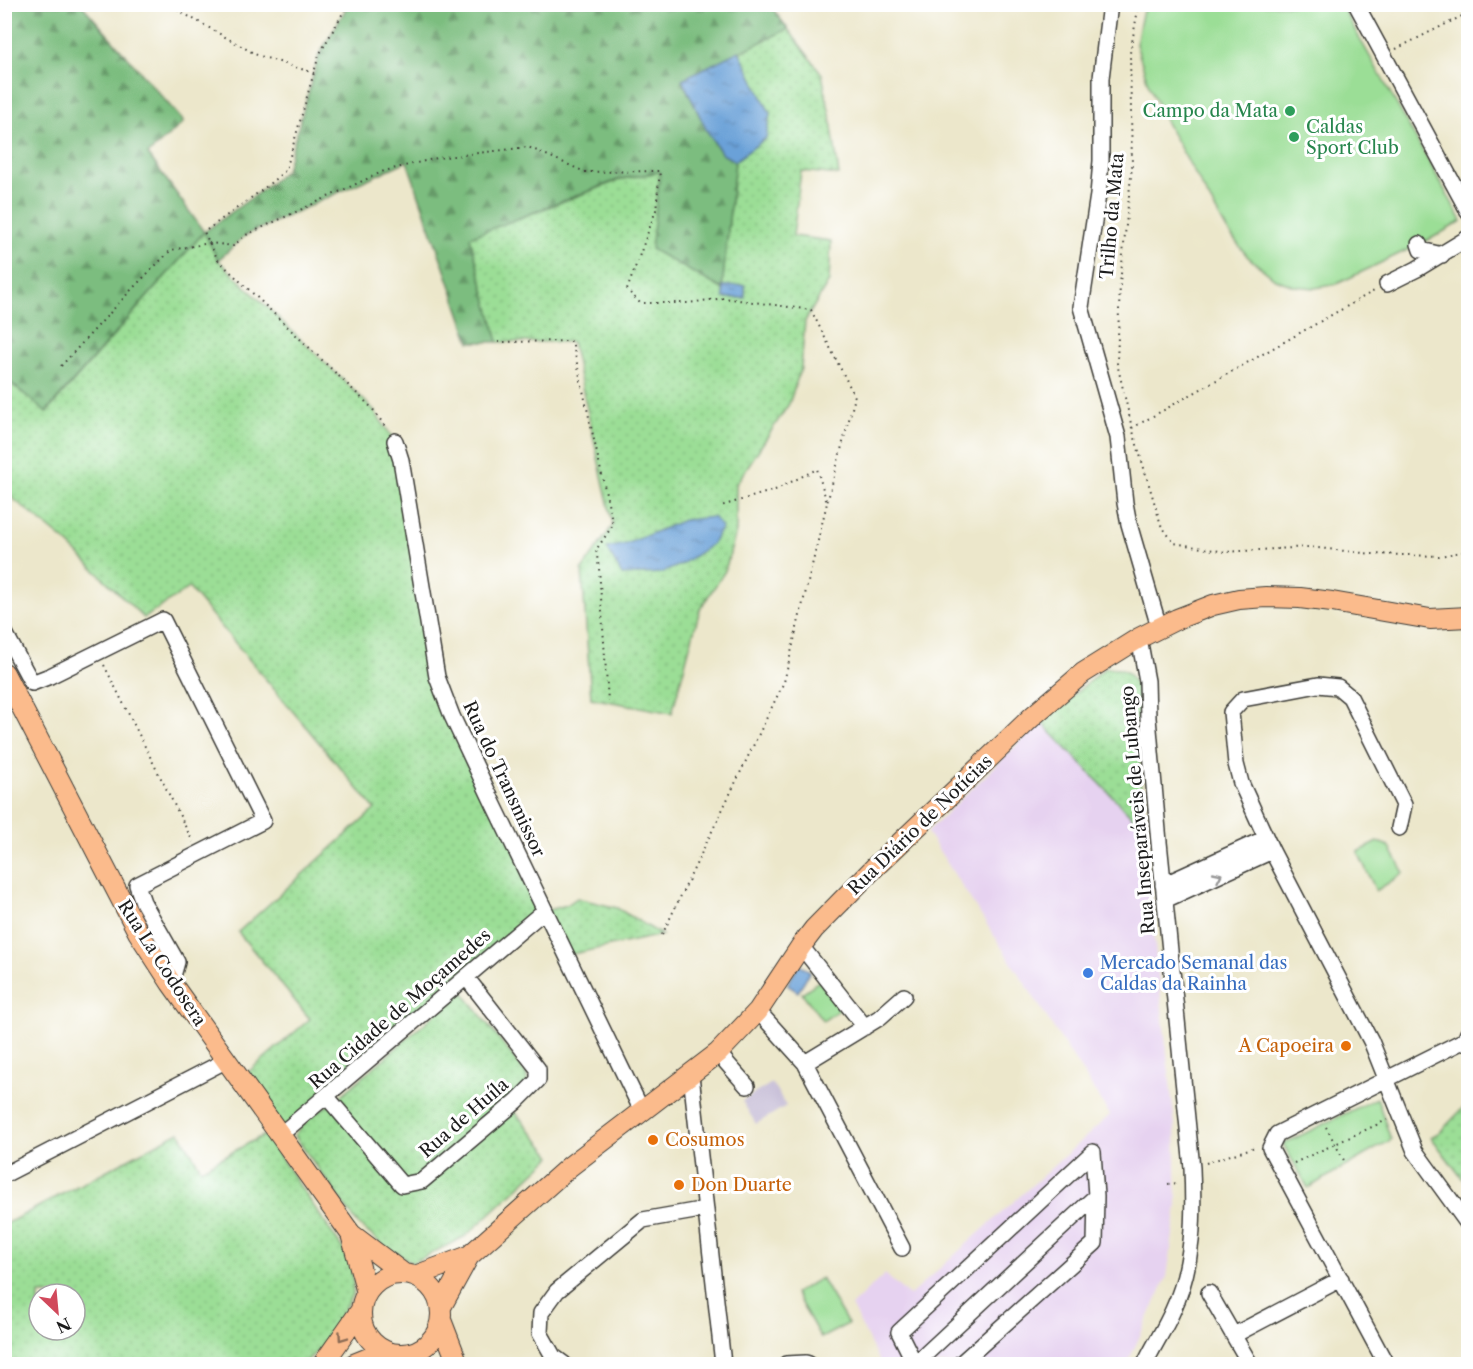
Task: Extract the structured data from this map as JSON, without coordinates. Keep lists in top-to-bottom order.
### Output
{
  "streets": {
    "main road": ["Rua Diário de Notícias", "Rua La Codosera"],
    "street": [
      "Rua do Transmissor",
      "Rua Inseparáveis de Lubango",
      "Rua Cidade de Moçamedes",
      "Rua de Huíla"
    ],
    "path": ["Trilho da Mata"]
  },
  "crossings": [
    ["Rua do Transmissor", "Rua Diário de Notícias"],
    ["Rua do Transmissor", "Rua Cidade de Moçamedes"],
    ["Rua Inseparáveis de Lubango", "Rua Diário de Notícias"],
    ["Rua La Codosera", "Rua Cidade de Moçamedes"],
    ["Rua Cidade de Moçamedes", "Rua de Huíla"]
  ],
  "places": [
    "Campo da Mata",
    "Caldas Sport Club",
    "Mercado Semanal das Caldas da Rainha",
    "A Capoeira",
    "Cosumos",
    "Don Duarte"
  ],
  "north": "bottom right"
}
